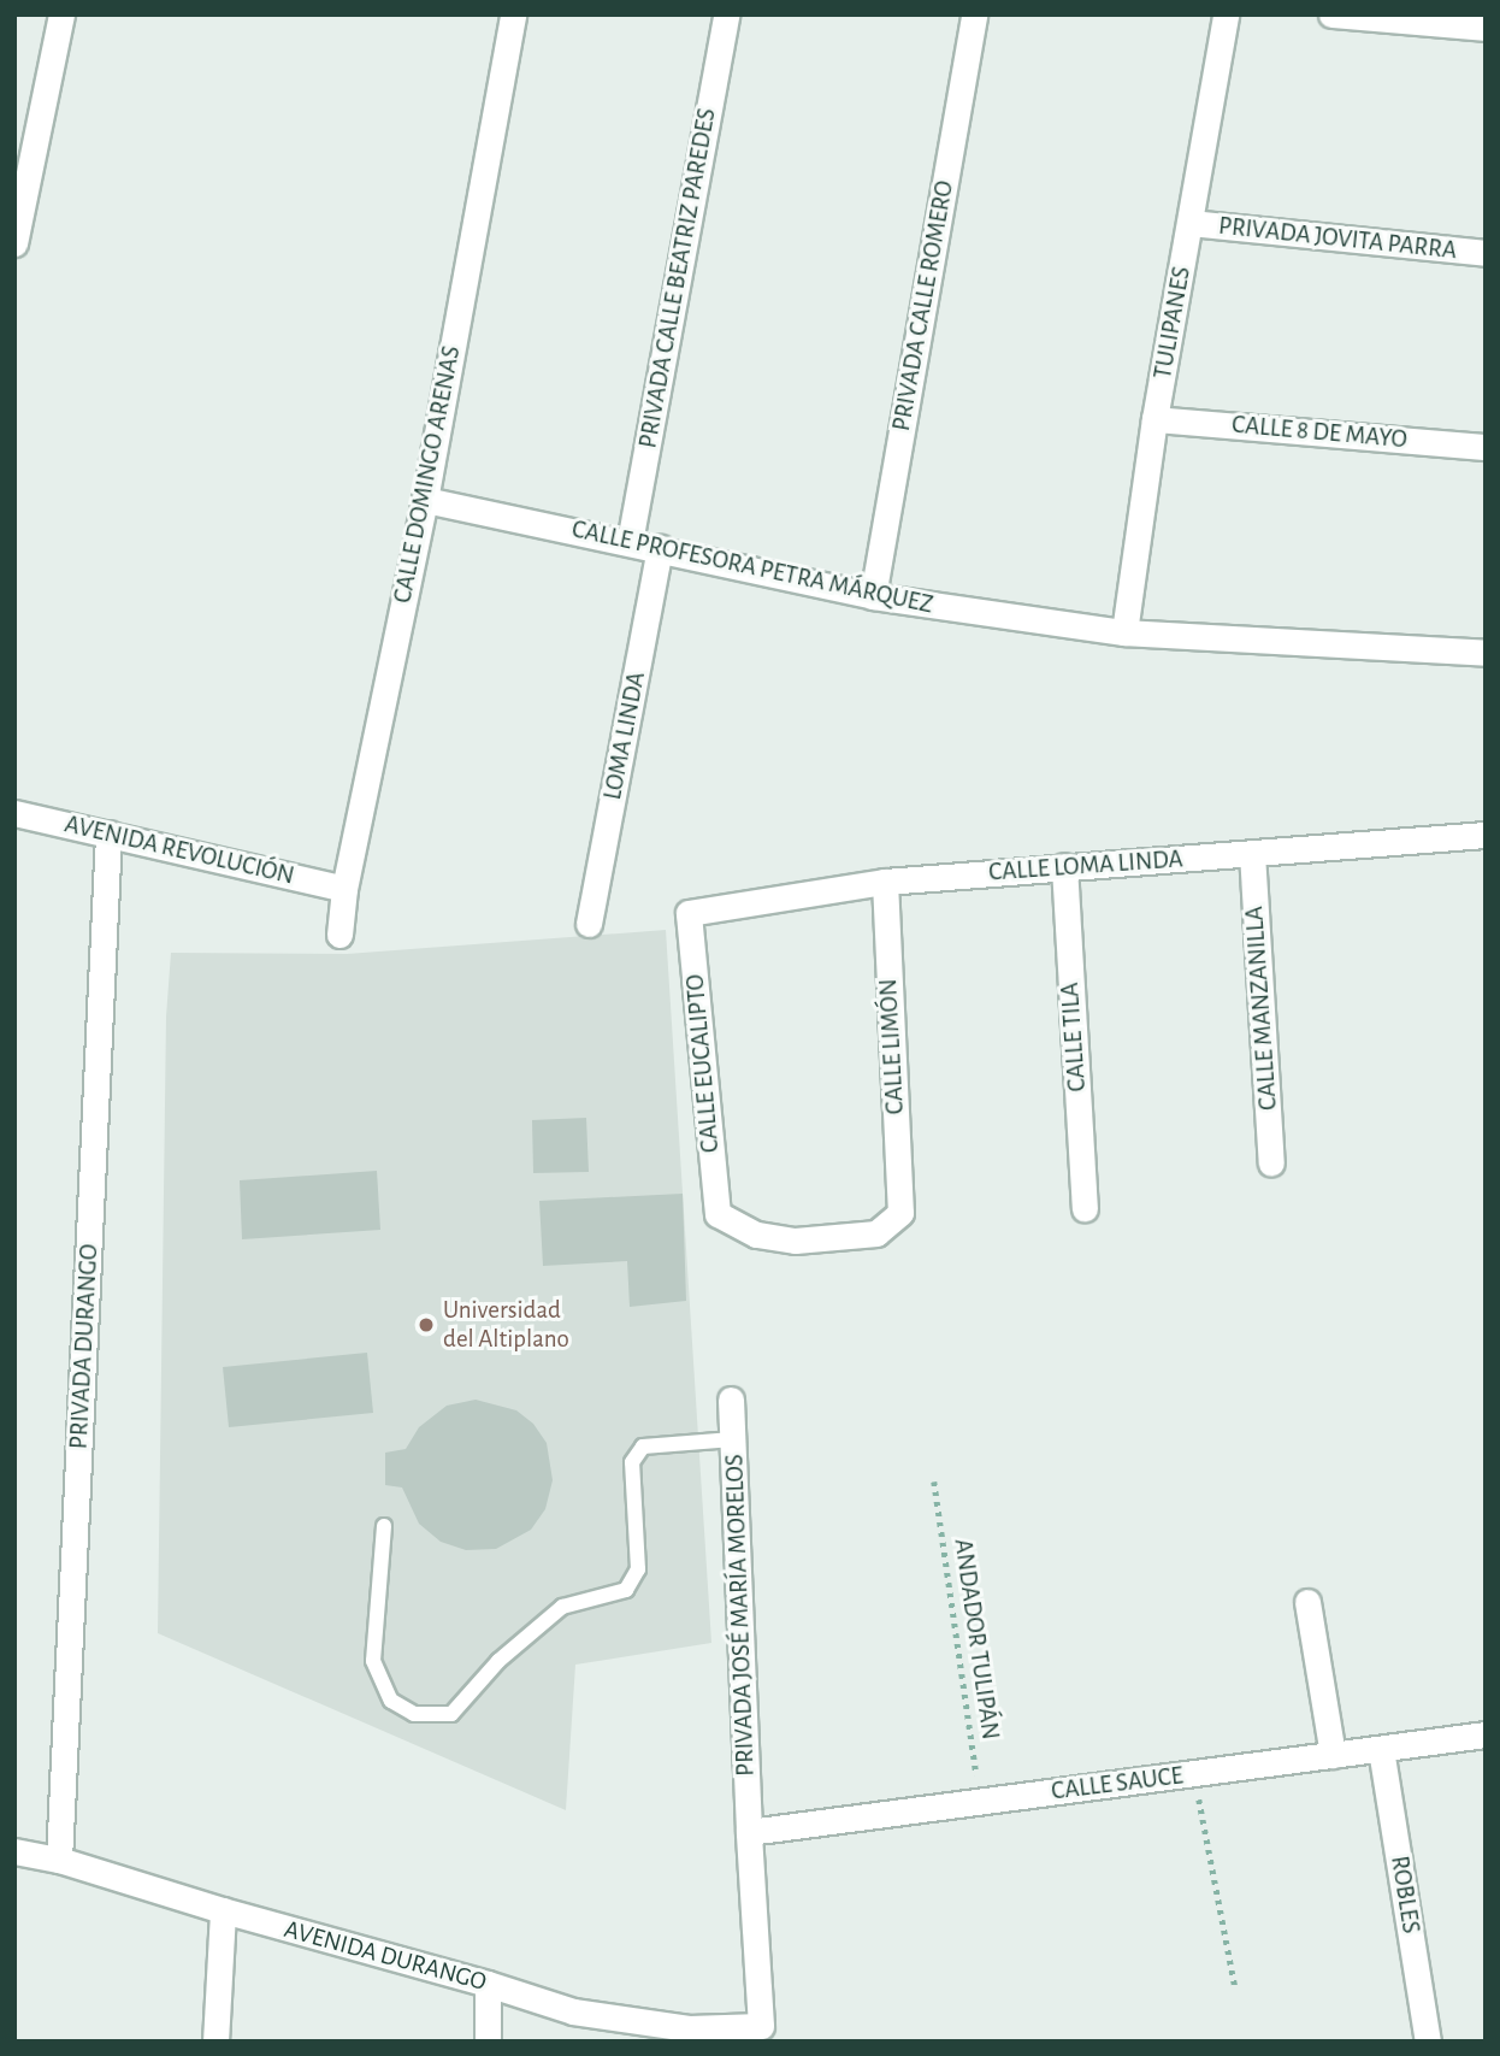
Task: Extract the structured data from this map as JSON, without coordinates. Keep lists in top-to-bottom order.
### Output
{
  "streets": {
    "street": [
      "PRIVADA JOVITA PARRA",
      "PRIVADA CALLE BEATRIZ PAREDES",
      "PRIVADA CALLE ROMERO",
      "TULIPANES",
      "CALLE 8 DE MAYO",
      "CALLE DOMINGO ARENAS",
      "CALLE PROFESORA PETRA MÁRQUEZ",
      "LOMA LINDA",
      "AVENIDA REVOLUCIÓN",
      "CALLE LOMA LINDA",
      "CALLE MANZANILLA",
      "CALLE TILA",
      "CALLE LIMÓN",
      "CALLE EUCALIPTO",
      "PRIVADA DURANGO",
      "PRIVADA JOSÉ MARÍA MORELOS",
      "CALLE SAUCE",
      "ROBLES",
      "AVENIDA DURANGO"
    ],
    "path": ["ANDADOR TULIPÁN"]
  },
  "crossings": [
    ["PRIVADA JOVITA PARRA", "TULIPANES"],
    ["PRIVADA CALLE BEATRIZ PAREDES", "CALLE PROFESORA PETRA MÁRQUEZ"],
    ["PRIVADA CALLE ROMERO", "CALLE PROFESORA PETRA MÁRQUEZ"],
    ["TULIPANES", "CALLE 8 DE MAYO"],
    ["TULIPANES", "CALLE PROFESORA PETRA MÁRQUEZ"],
    ["CALLE DOMINGO ARENAS", "CALLE PROFESORA PETRA MÁRQUEZ"],
    ["CALLE DOMINGO ARENAS", "AVENIDA REVOLUCIÓN"],
    ["CALLE PROFESORA PETRA MÁRQUEZ", "LOMA LINDA"],
    ["AVENIDA REVOLUCIÓN", "PRIVADA DURANGO"],
    ["CALLE LOMA LINDA", "CALLE MANZANILLA"],
    ["CALLE LOMA LINDA", "CALLE TILA"],
    ["CALLE LOMA LINDA", "CALLE LIMÓN"],
    ["CALLE LOMA LINDA", "CALLE EUCALIPTO"],
    ["CALLE LIMÓN", "CALLE EUCALIPTO"],
    ["PRIVADA DURANGO", "AVENIDA DURANGO"],
    ["PRIVADA JOSÉ MARÍA MORELOS", "CALLE SAUCE"],
    ["ANDADOR TULIPÁN", "CALLE SAUCE"],
    ["CALLE SAUCE", "ROBLES"]
  ],
  "places": ["Universidad del Altiplano"]
}
